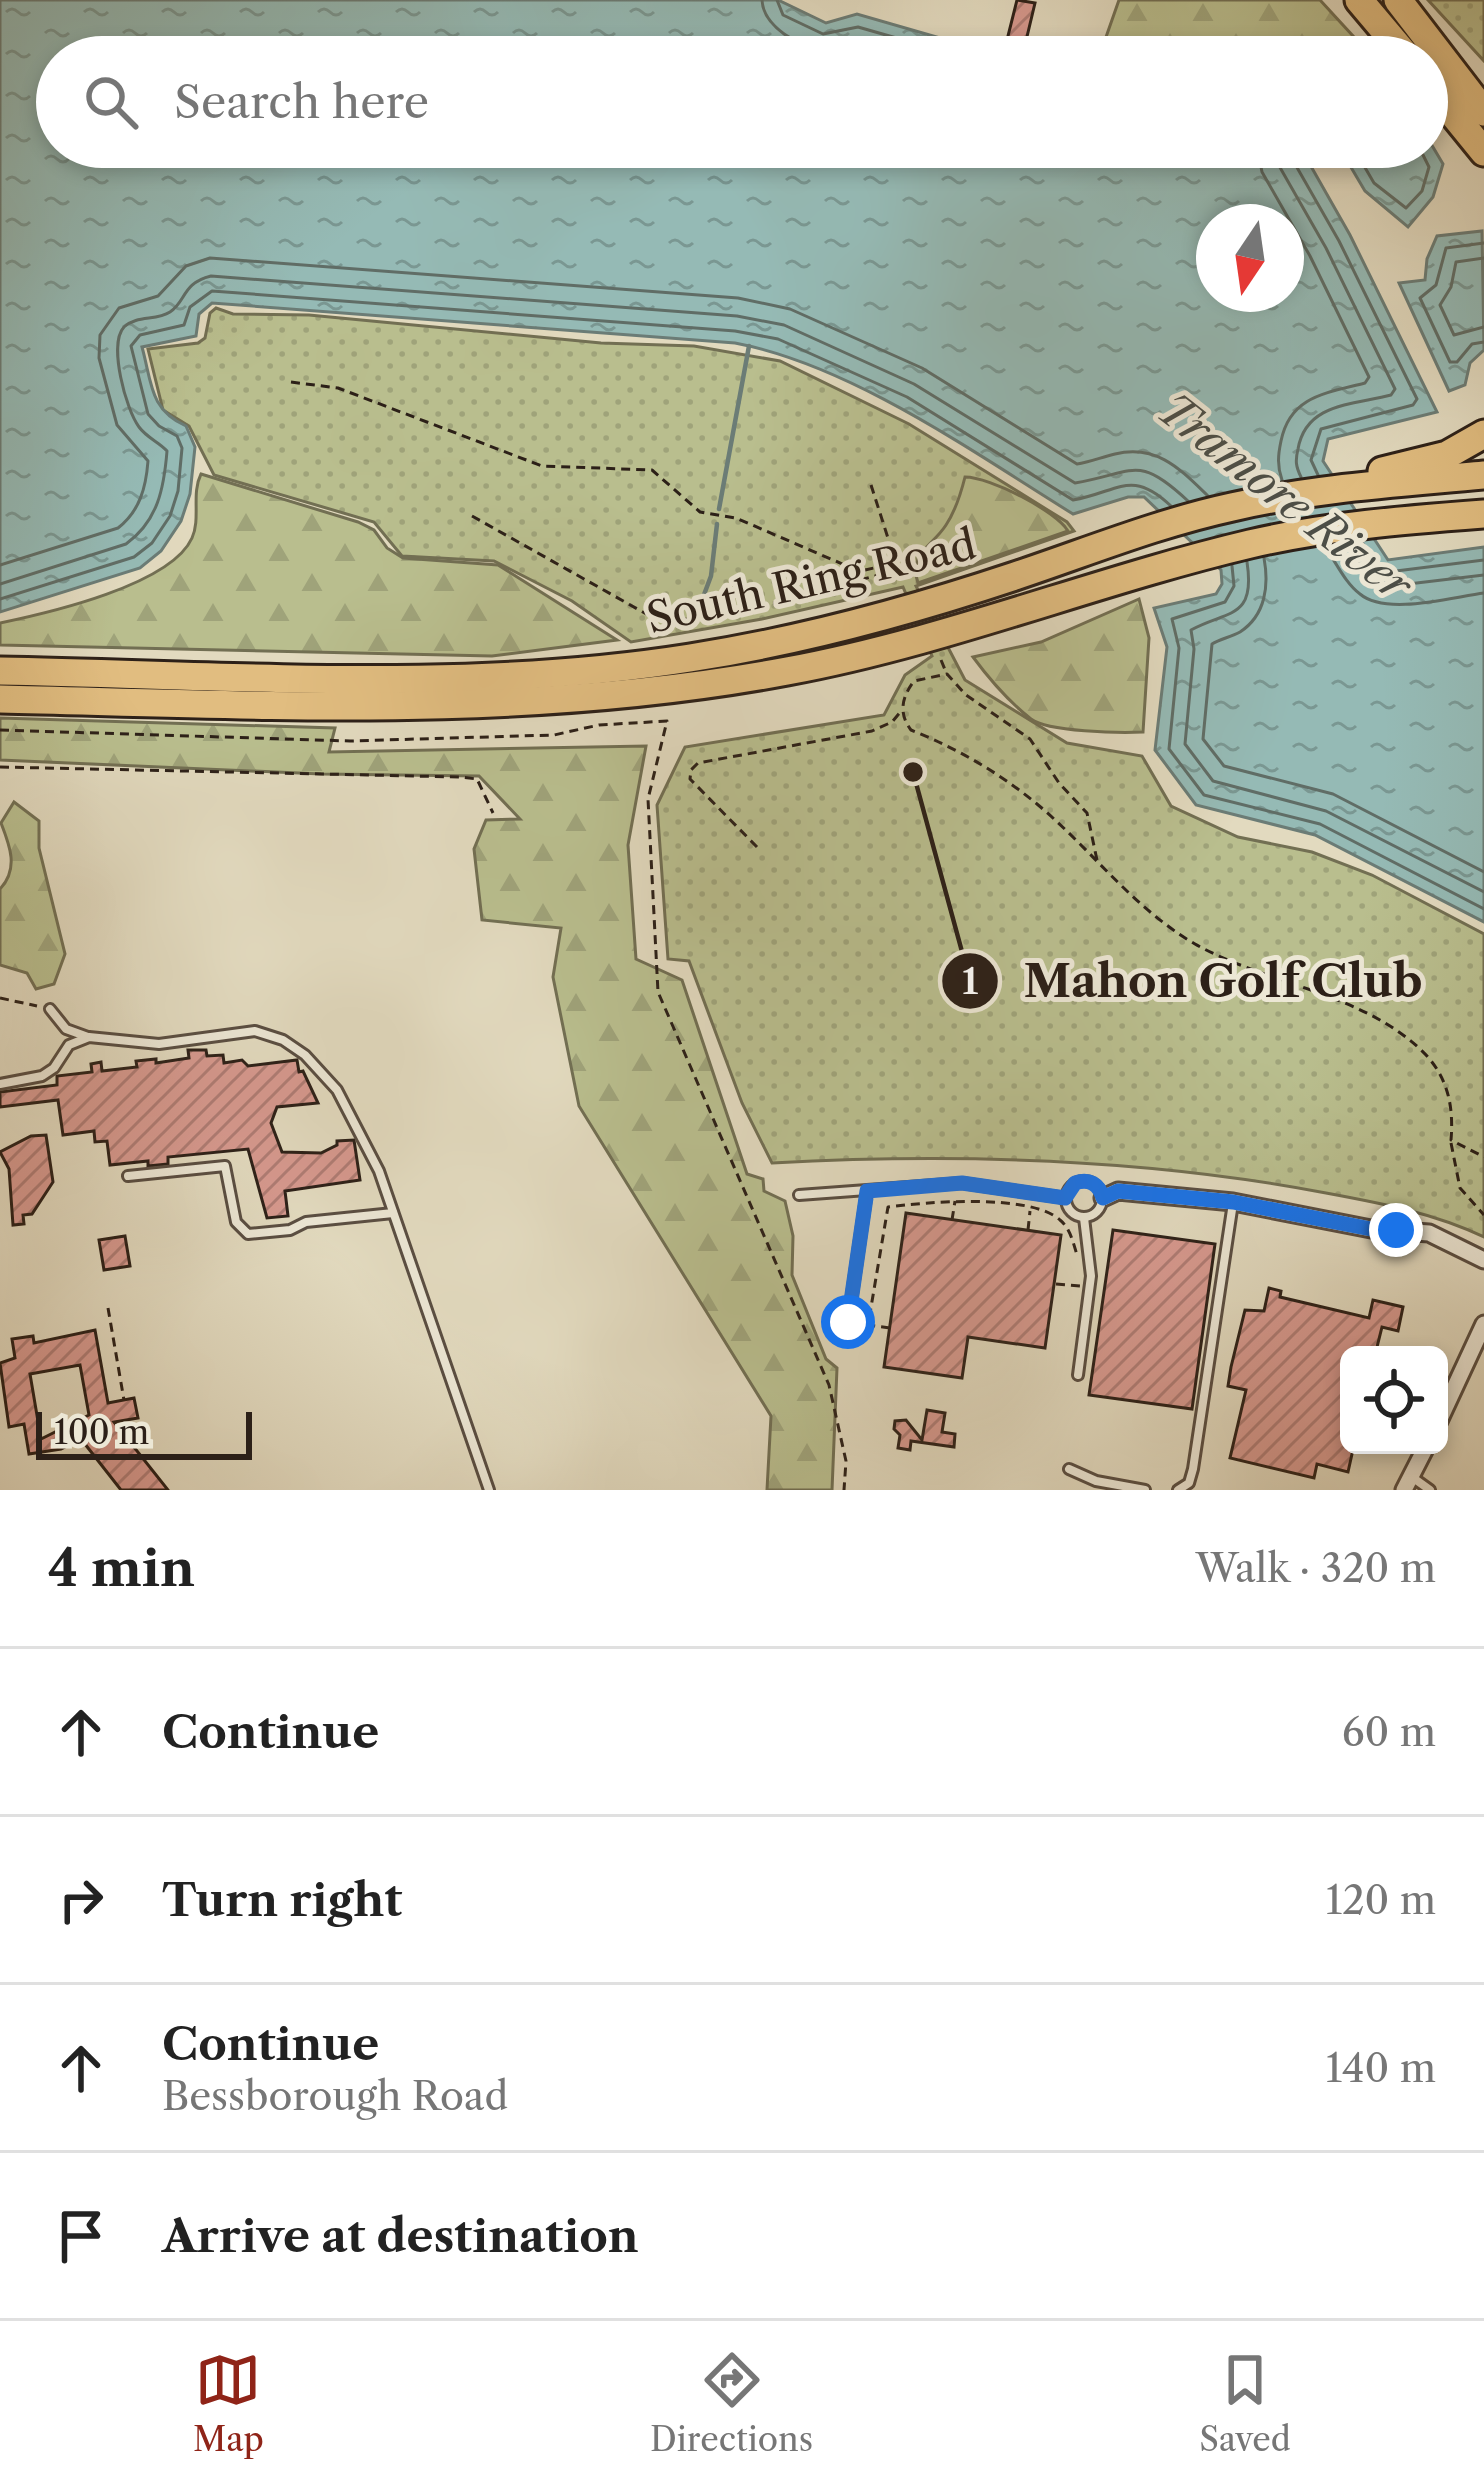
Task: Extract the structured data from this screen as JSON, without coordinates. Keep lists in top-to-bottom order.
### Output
{
  "streets": {
    "highway": ["South Ring Road"]
  },
  "water": ["Tramore River"],
  "places": ["Mahon Golf Club"],
  "scale_bar": "100 m",
  "north": "bottom",
  "page": {
    "search": "Search here",
    "scale": "100 m",
    "heading": ["4 min", "Walk · 320 m"],
    "list": [
      ["Continue", "60 m"],
      ["Turn right", "120 m"],
      ["Continue", "Bessborough Road", "140 m"],
      "Arrive at destination"
    ],
    "nav": ["Map", "Directions", "Saved"]
  }
}
